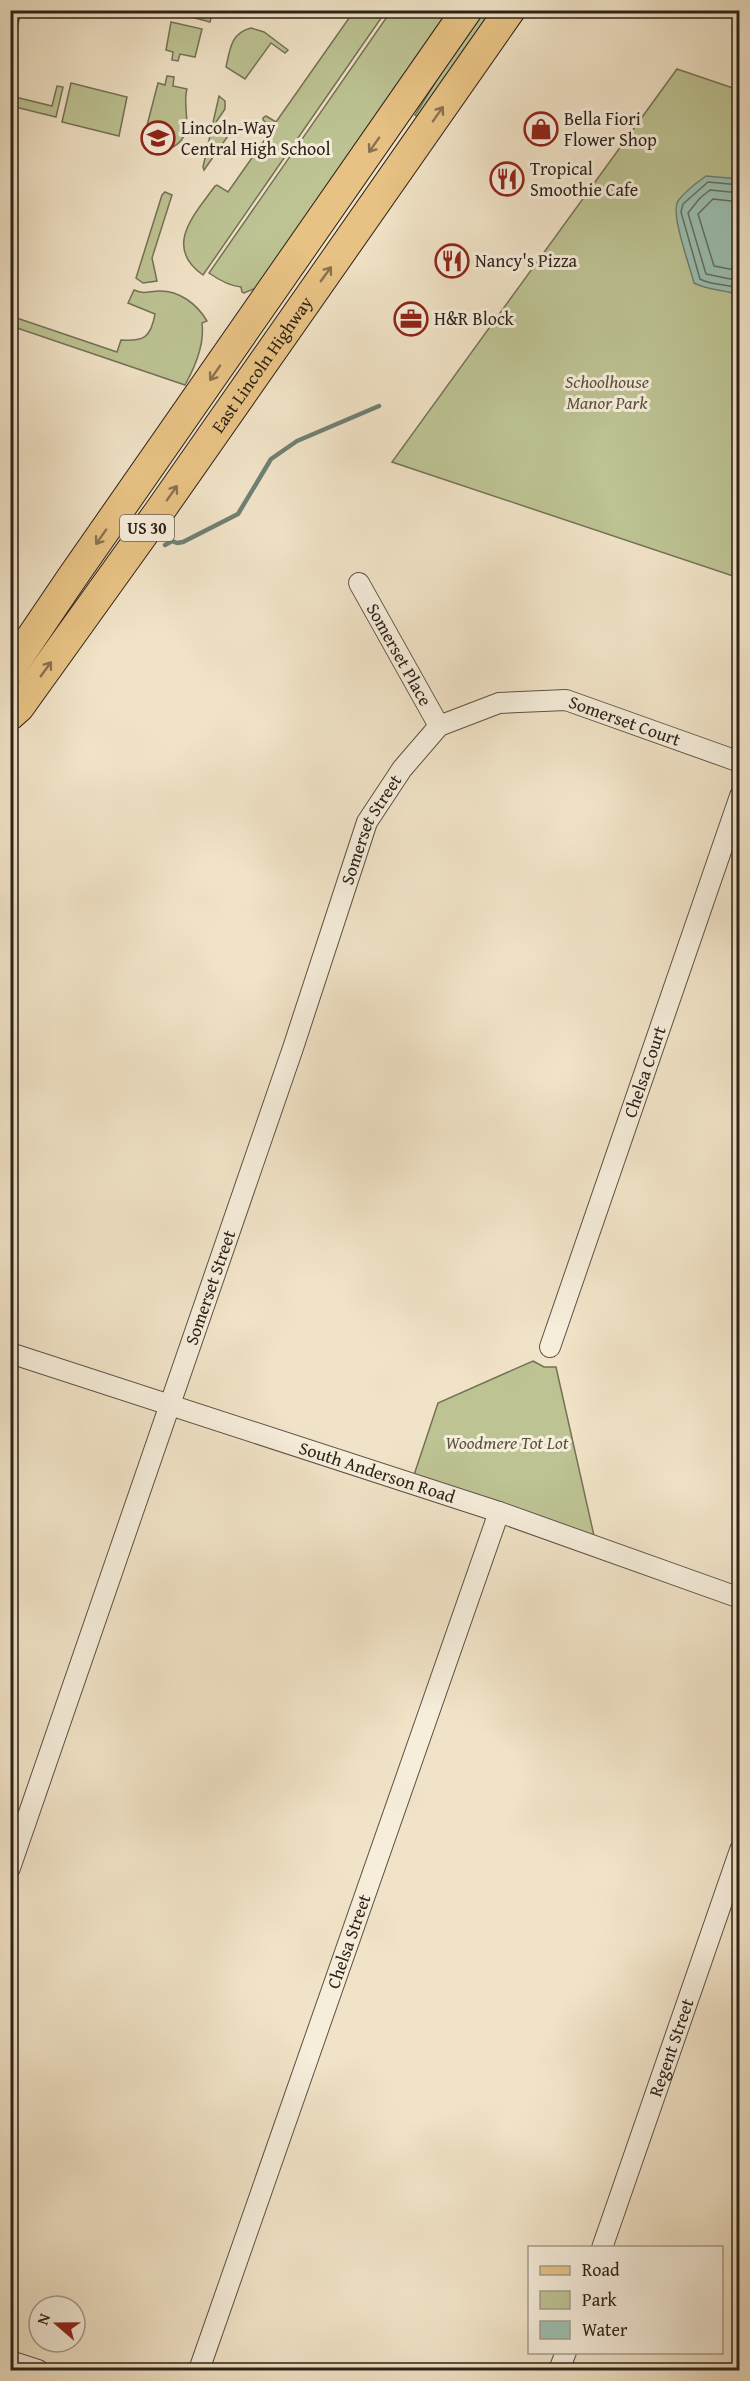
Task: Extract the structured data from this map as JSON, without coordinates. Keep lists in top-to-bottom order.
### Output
{
  "streets": {
    "main road": ["East Lincoln Highway", "US 30"],
    "street": [
      "Somerset Place",
      "Somerset Court",
      "Somerset Street",
      "Chelsa Court",
      "South Anderson Road",
      "Chelsa Street",
      "Regent Street"
    ]
  },
  "crossings": [
    ["Somerset Place", "Somerset Court"],
    ["Somerset Place", "Somerset Street"],
    ["Somerset Court", "Somerset Street"],
    ["Somerset Street", "South Anderson Road"],
    ["South Anderson Road", "Chelsa Street"]
  ],
  "parks": ["Schoolhouse Manor Park", "Woodmere Tot Lot"],
  "places": {
    "shop": ["Bella Fiori Flower Shop"],
    "school or university": ["Lincoln-Way Central High School"],
    "restaurant": ["Tropical Smoothie Cafe", "Nancy's Pizza"],
    "office": ["H&R Block"]
  },
  "legend": ["Road", "Park", "Water"],
  "north": "left"
}
